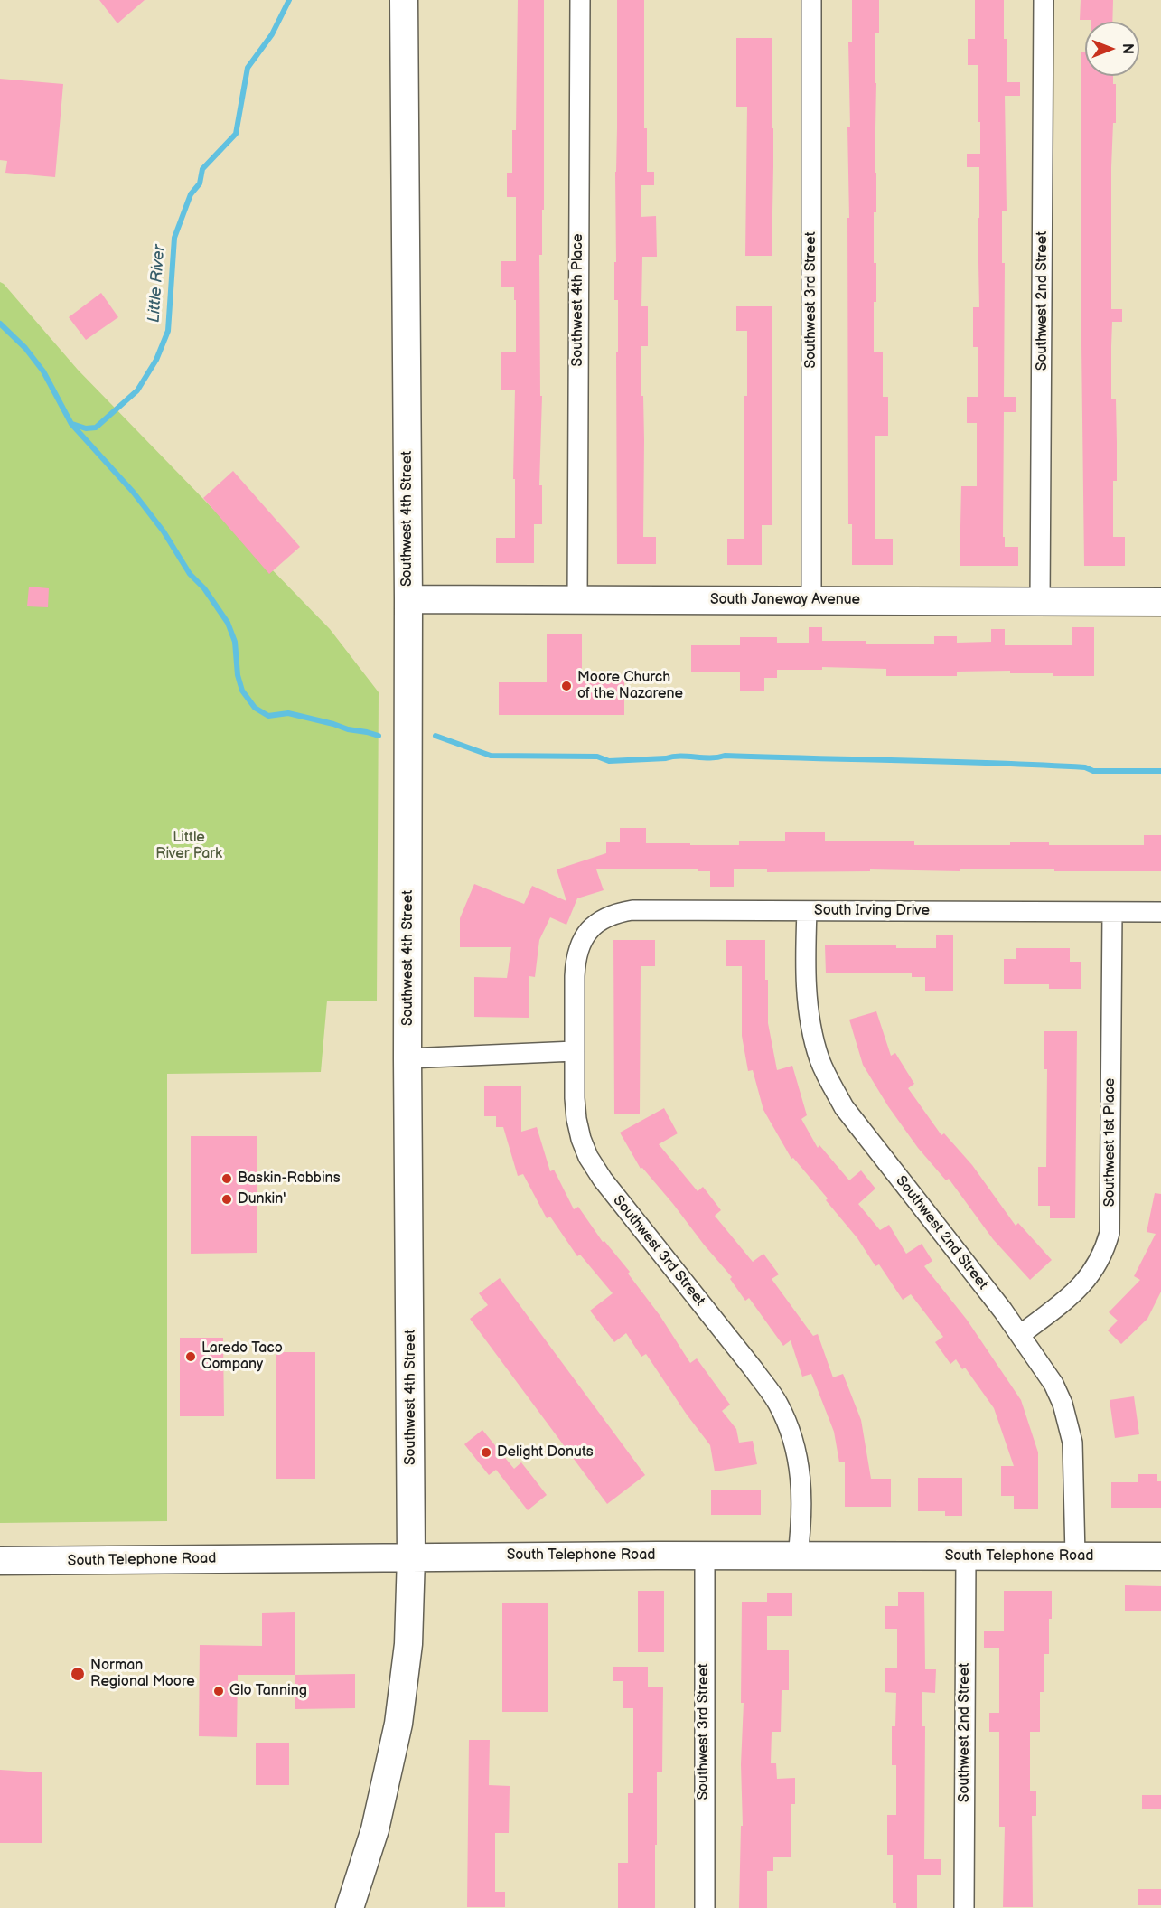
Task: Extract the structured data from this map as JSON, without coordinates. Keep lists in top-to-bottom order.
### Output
{
  "streets": {
    "main road": ["Southwest 4th Street", "South Janeway Avenue", "South Telephone Road"],
    "street": [
      "Southwest 4th Place",
      "Southwest 3rd Street",
      "Southwest 2nd Street",
      "South Irving Drive",
      "Southwest 1st Place"
    ]
  },
  "crossings": [
    ["Southwest 4th Place", "South Janeway Avenue"],
    ["Southwest 3rd Street", "South Janeway Avenue"],
    ["Southwest 3rd Street", "South Irving Drive"],
    ["Southwest 3rd Street", "South Telephone Road"],
    ["Southwest 2nd Street", "South Janeway Avenue"],
    ["Southwest 2nd Street", "South Irving Drive"],
    ["Southwest 2nd Street", "Southwest 1st Place"],
    ["Southwest 2nd Street", "South Telephone Road"],
    ["Southwest 4th Street", "South Janeway Avenue"],
    ["Southwest 4th Street", "South Telephone Road"],
    ["South Irving Drive", "Southwest 1st Place"]
  ],
  "water": ["Little River"],
  "parks": ["Little River Park"],
  "places": [
    "Moore Church of the Nazarene",
    "Baskin-Robbins",
    "Dunkin'",
    "Laredo Taco Company",
    "Delight Donuts",
    "Norman Regional Moore",
    "Glo Tanning"
  ],
  "north": "right"
}
